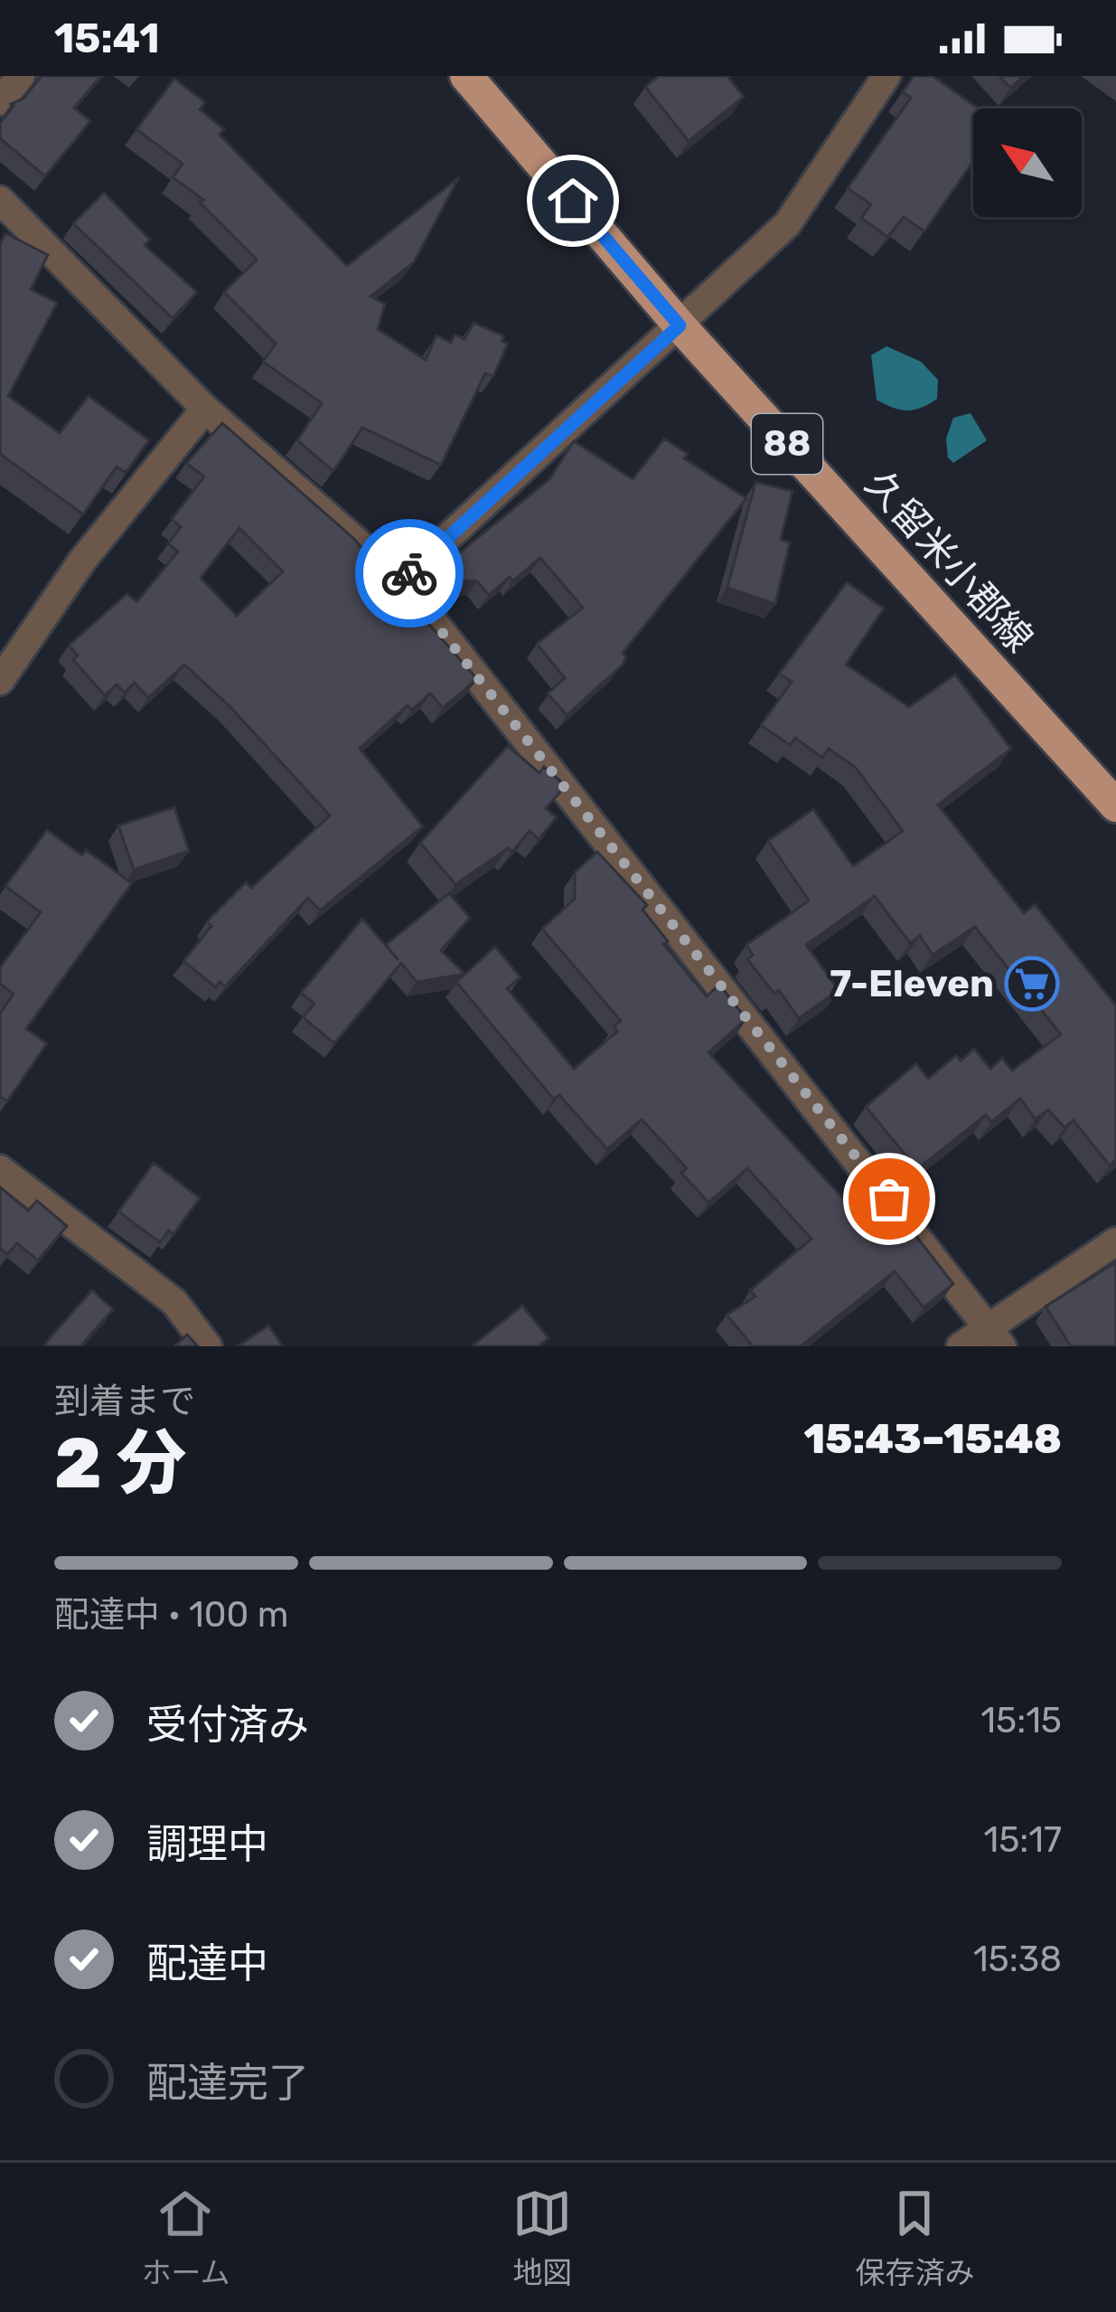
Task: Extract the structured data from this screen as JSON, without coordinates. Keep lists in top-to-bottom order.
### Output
{
  "streets": {
    "main road": ["88", "久留米小郡線"]
  },
  "places": {
    "supermarket": ["7-Eleven"]
  },
  "north": "top left",
  "page": {
    "status": "15:41",
    "heading": ["2 分", "到着まで", "15:43–15:48"],
    "bar": "配達中 · 100 m",
    "list": [
      ["受付済み", "15:15"],
      ["調理中", "15:17"],
      ["配達中", "15:38"],
      "配達完了"
    ],
    "tabs": ["ホーム", "地図", "保存済み"]
  }
}
